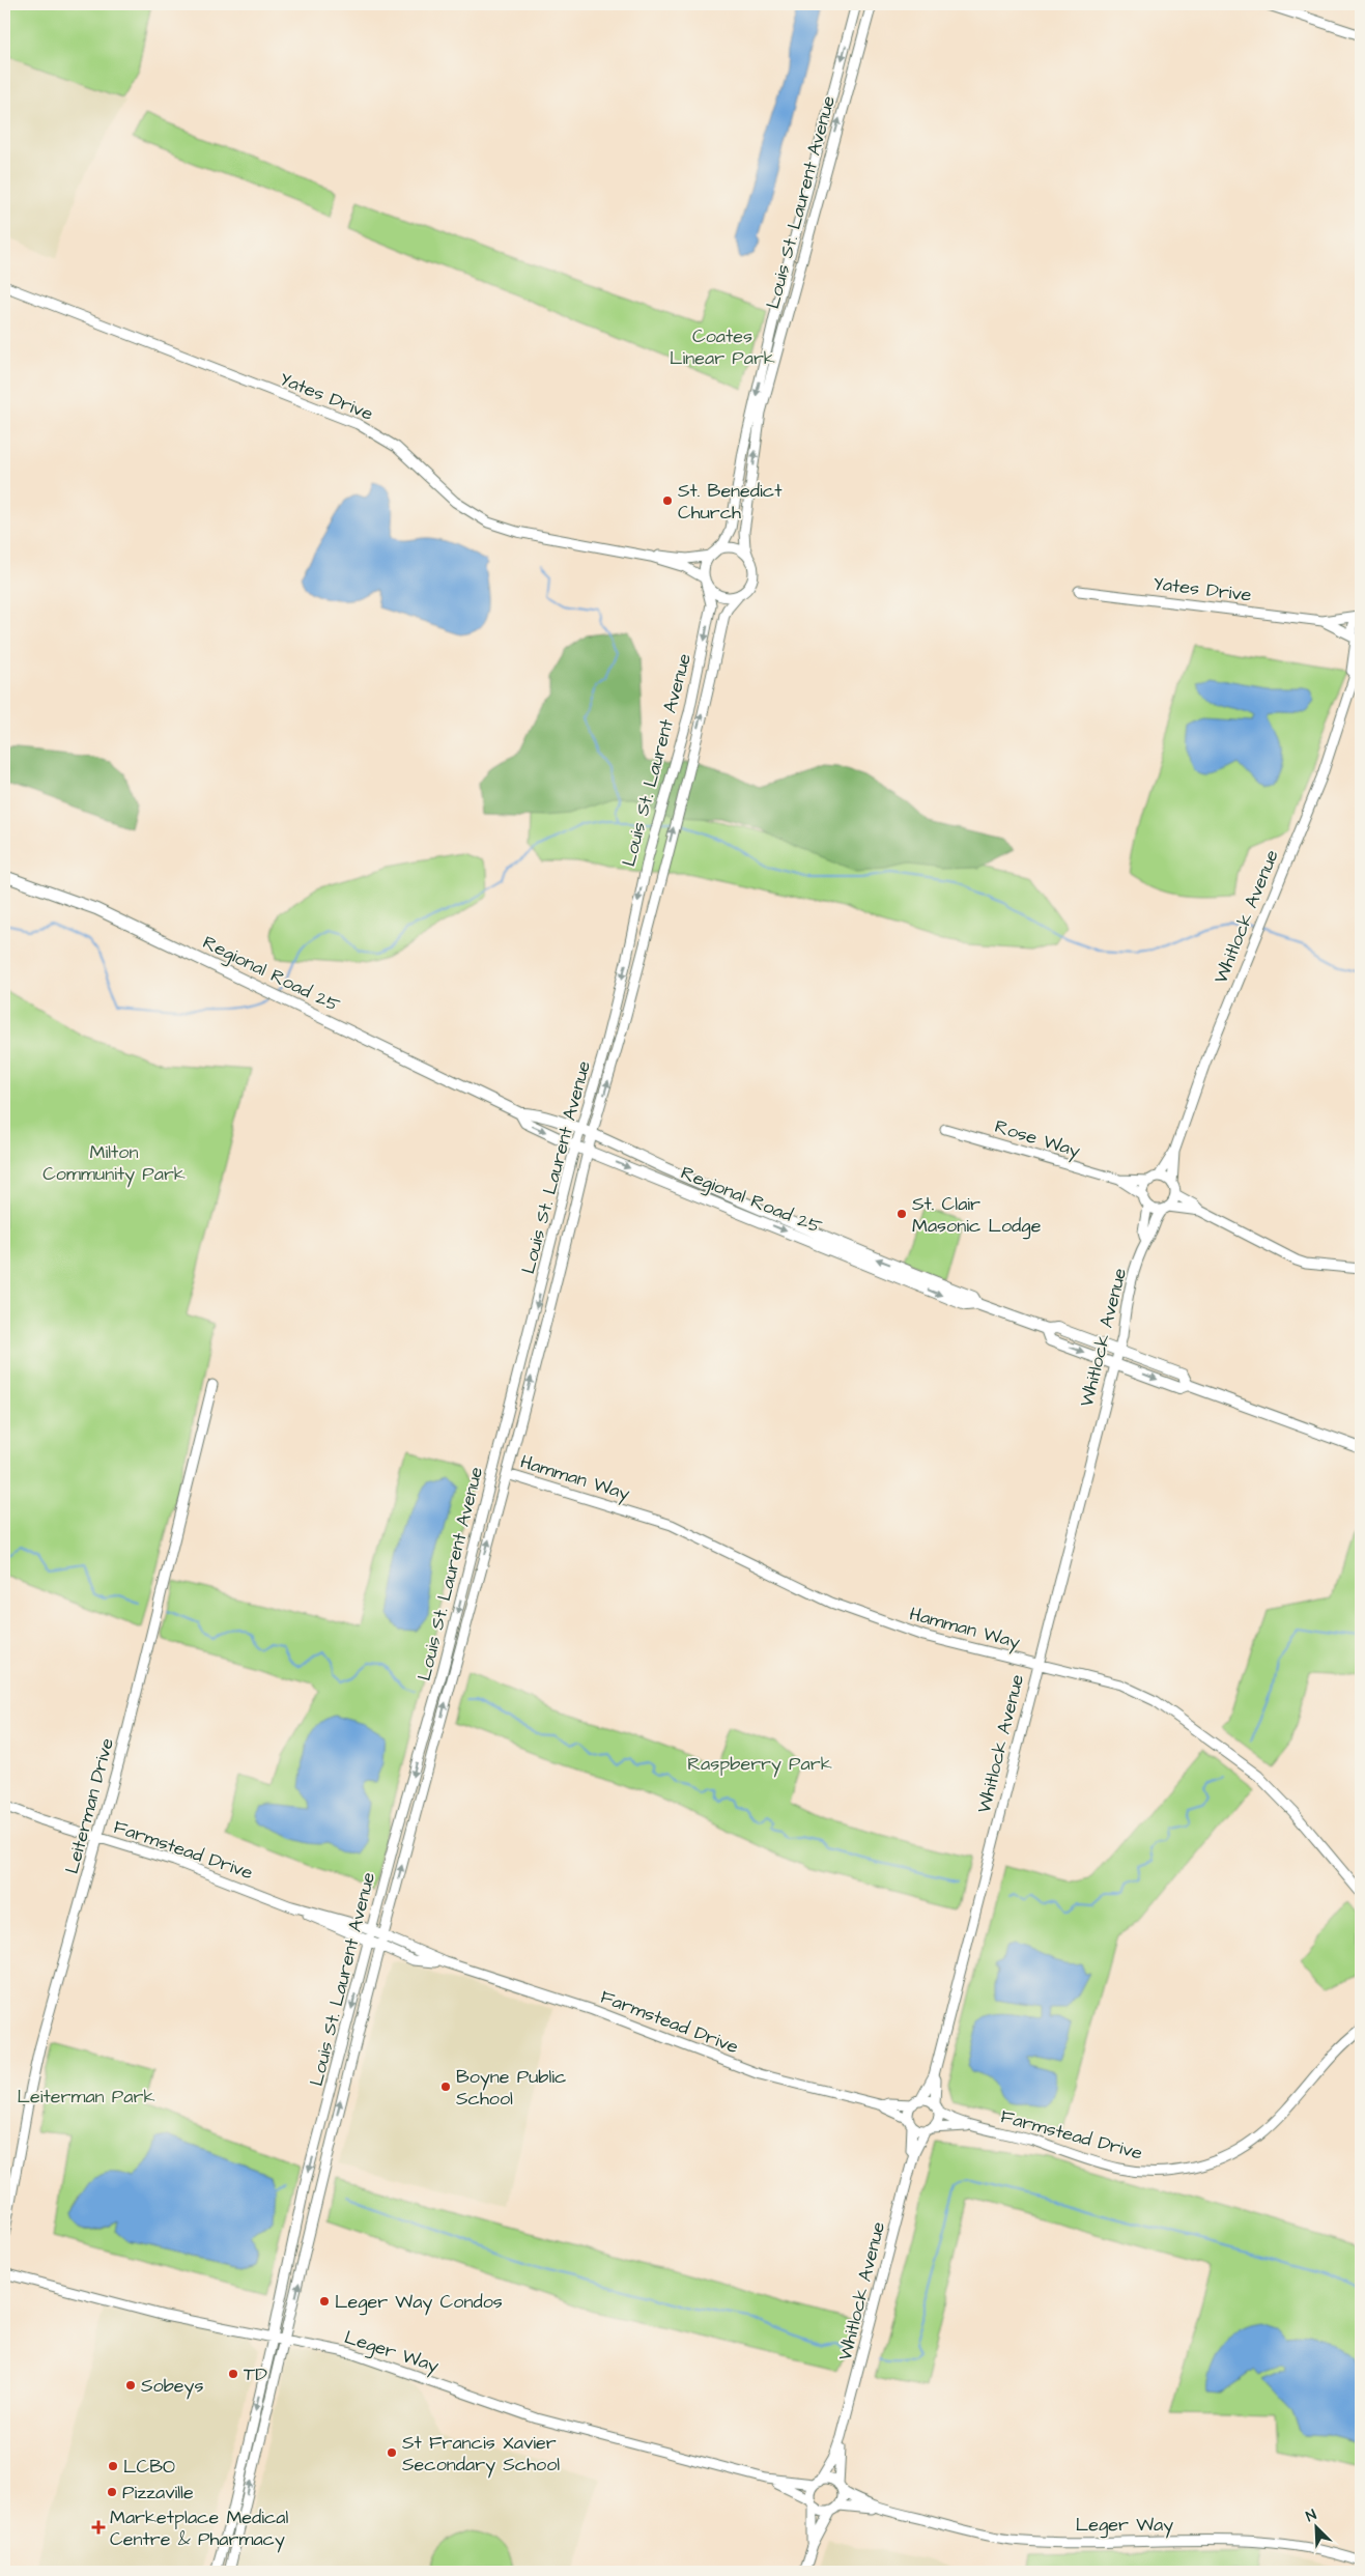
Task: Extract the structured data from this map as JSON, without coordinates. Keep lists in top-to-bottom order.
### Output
{
  "streets": {
    "main road": ["Regional Road 25"],
    "street": [
      "Louis St. Laurent Avenue",
      "Yates Drive",
      "Whitlock Avenue",
      "Rose Way",
      "Hamman Way",
      "Leiterman Drive",
      "Farmstead Drive",
      "Leger Way"
    ]
  },
  "crossings": [
    ["Louis St. Laurent Avenue", "Yates Drive"],
    ["Louis St. Laurent Avenue", "Regional Road 25"],
    ["Louis St. Laurent Avenue", "Hamman Way"],
    ["Louis St. Laurent Avenue", "Farmstead Drive"],
    ["Louis St. Laurent Avenue", "Leger Way"],
    ["Yates Drive", "Whitlock Avenue"],
    ["Whitlock Avenue", "Regional Road 25"],
    ["Whitlock Avenue", "Rose Way"],
    ["Whitlock Avenue", "Hamman Way"],
    ["Whitlock Avenue", "Farmstead Drive"],
    ["Whitlock Avenue", "Leger Way"],
    ["Leiterman Drive", "Farmstead Drive"]
  ],
  "parks": [
    "Coates Linear Park",
    "Milton Community Park",
    "Raspberry Park",
    "Leiterman Park"
  ],
  "places": {
    "other": [
      "St. Benedict Church",
      "St. Clair Masonic Lodge",
      "Boyne Public School",
      "Leger Way Condos",
      "TD",
      "Sobeys",
      "St Francis Xavier Secondary School",
      "LCBO",
      "Pizzaville"
    ],
    "health": ["Marketplace Medical Centre & Pharmacy"]
  },
  "north": "top left"
}
